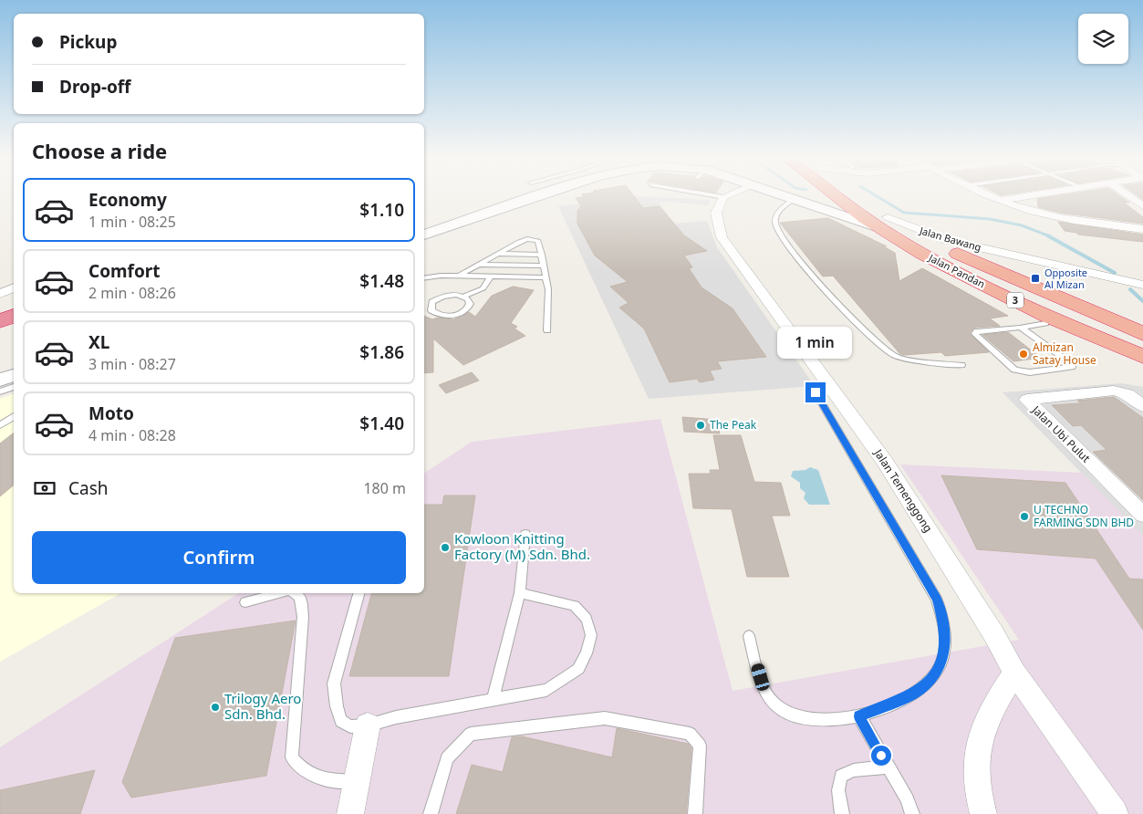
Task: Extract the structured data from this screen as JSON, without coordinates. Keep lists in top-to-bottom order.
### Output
{
  "streets": {
    "highway": ["Jalan Pandan", "3"],
    "street": ["Jalan Bawang", "Jalan Ubi Pulut", "Jalan Temenggong"]
  },
  "crossings": [
    ["Jalan Bawang", "Jalan Pandan"]
  ],
  "places": {
    "transit": ["Opposite Al Mizan"],
    "other": [
      "Almizan Satay House",
      "The Peak",
      "U TECHNO FARMING SDN BHD",
      "Kowloon Knitting Factory (M) Sdn. Bhd.",
      "Trilogy Aero Sdn. Bhd."
    ]
  },
  "page": {
    "banner": ["Pickup", "Drop-off"],
    "heading": "Choose a ride",
    "list": [
      {
        "name": "Economy",
        "note": "1 min · 08:25",
        "value": "$1.10"
      },
      {
        "name": "Comfort",
        "note": "2 min · 08:26",
        "value": "$1.48"
      },
      {
        "name": "XL",
        "note": "3 min · 08:27",
        "value": "$1.86"
      },
      {
        "name": "Moto",
        "note": "4 min · 08:28",
        "value": "$1.40"
      }
    ],
    "bubble": "1 min",
    "pay": ["Cash", "180 m"],
    "buttons": "Confirm"
  }
}
